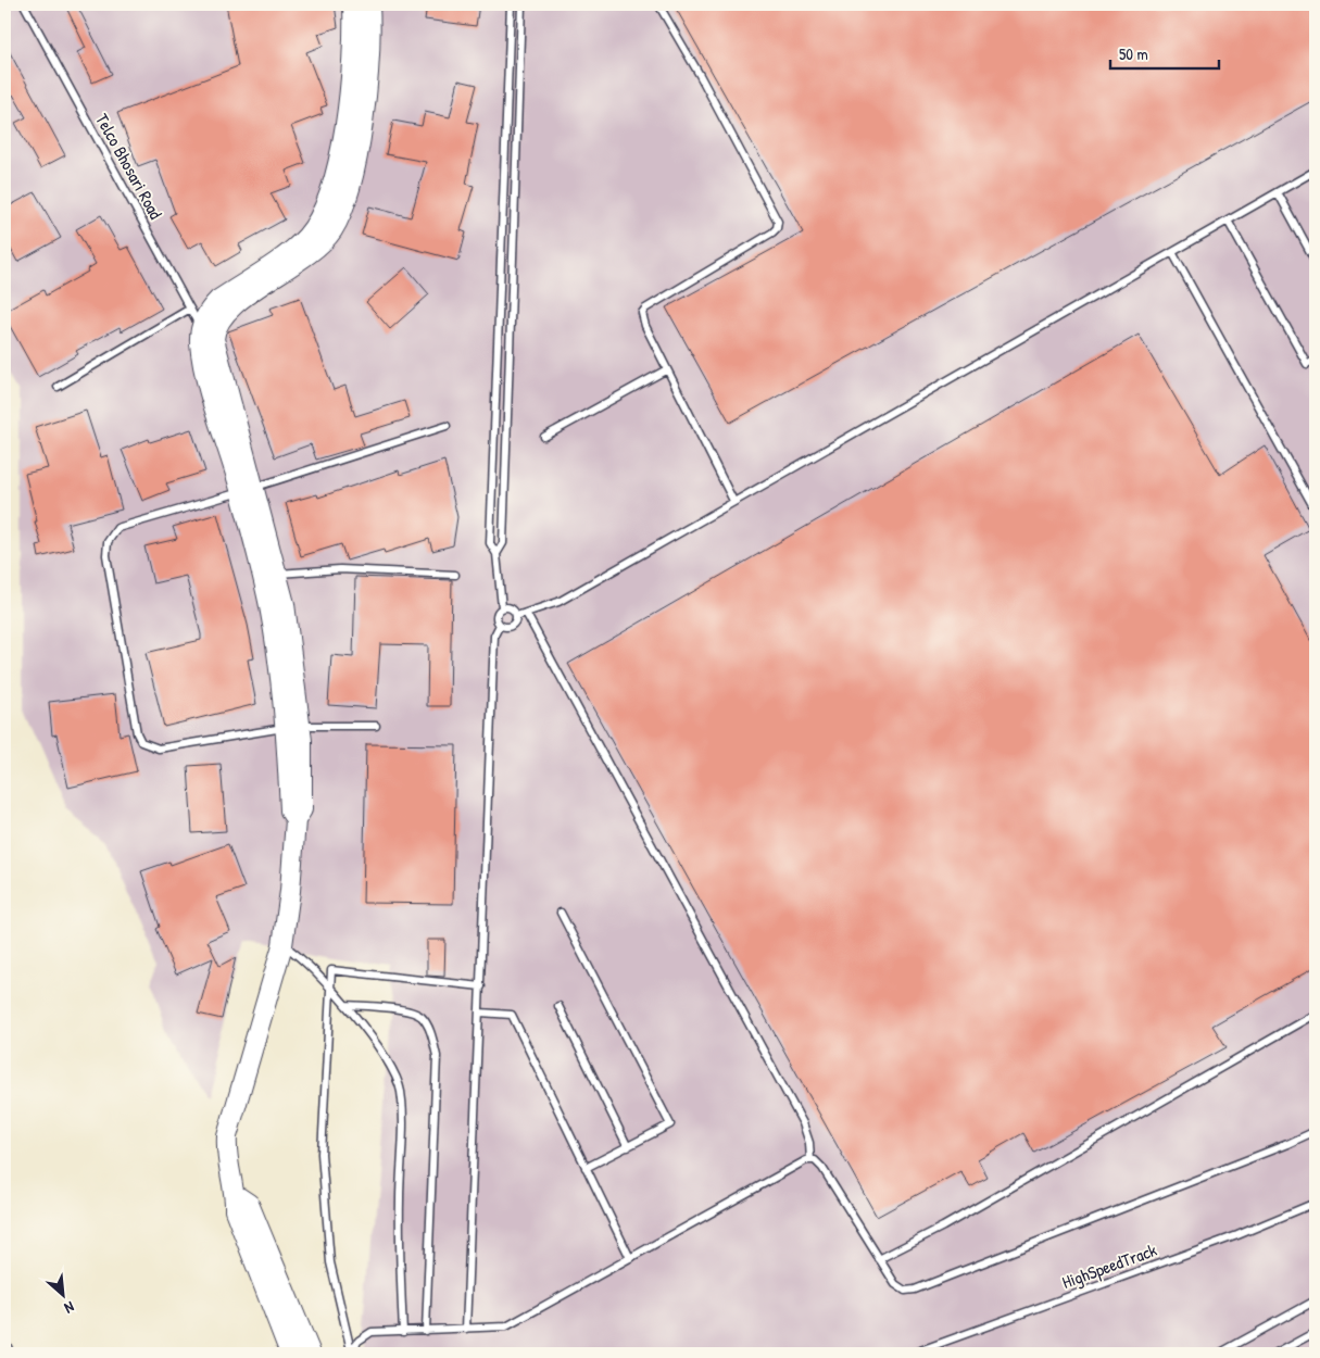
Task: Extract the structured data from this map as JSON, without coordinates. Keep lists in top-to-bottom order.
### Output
{
  "streets": {
    "lane": ["Telco Bhosari Road", "HighSpeedTrack"]
  },
  "scale_bar": "50 m",
  "north": "bottom right"
}
